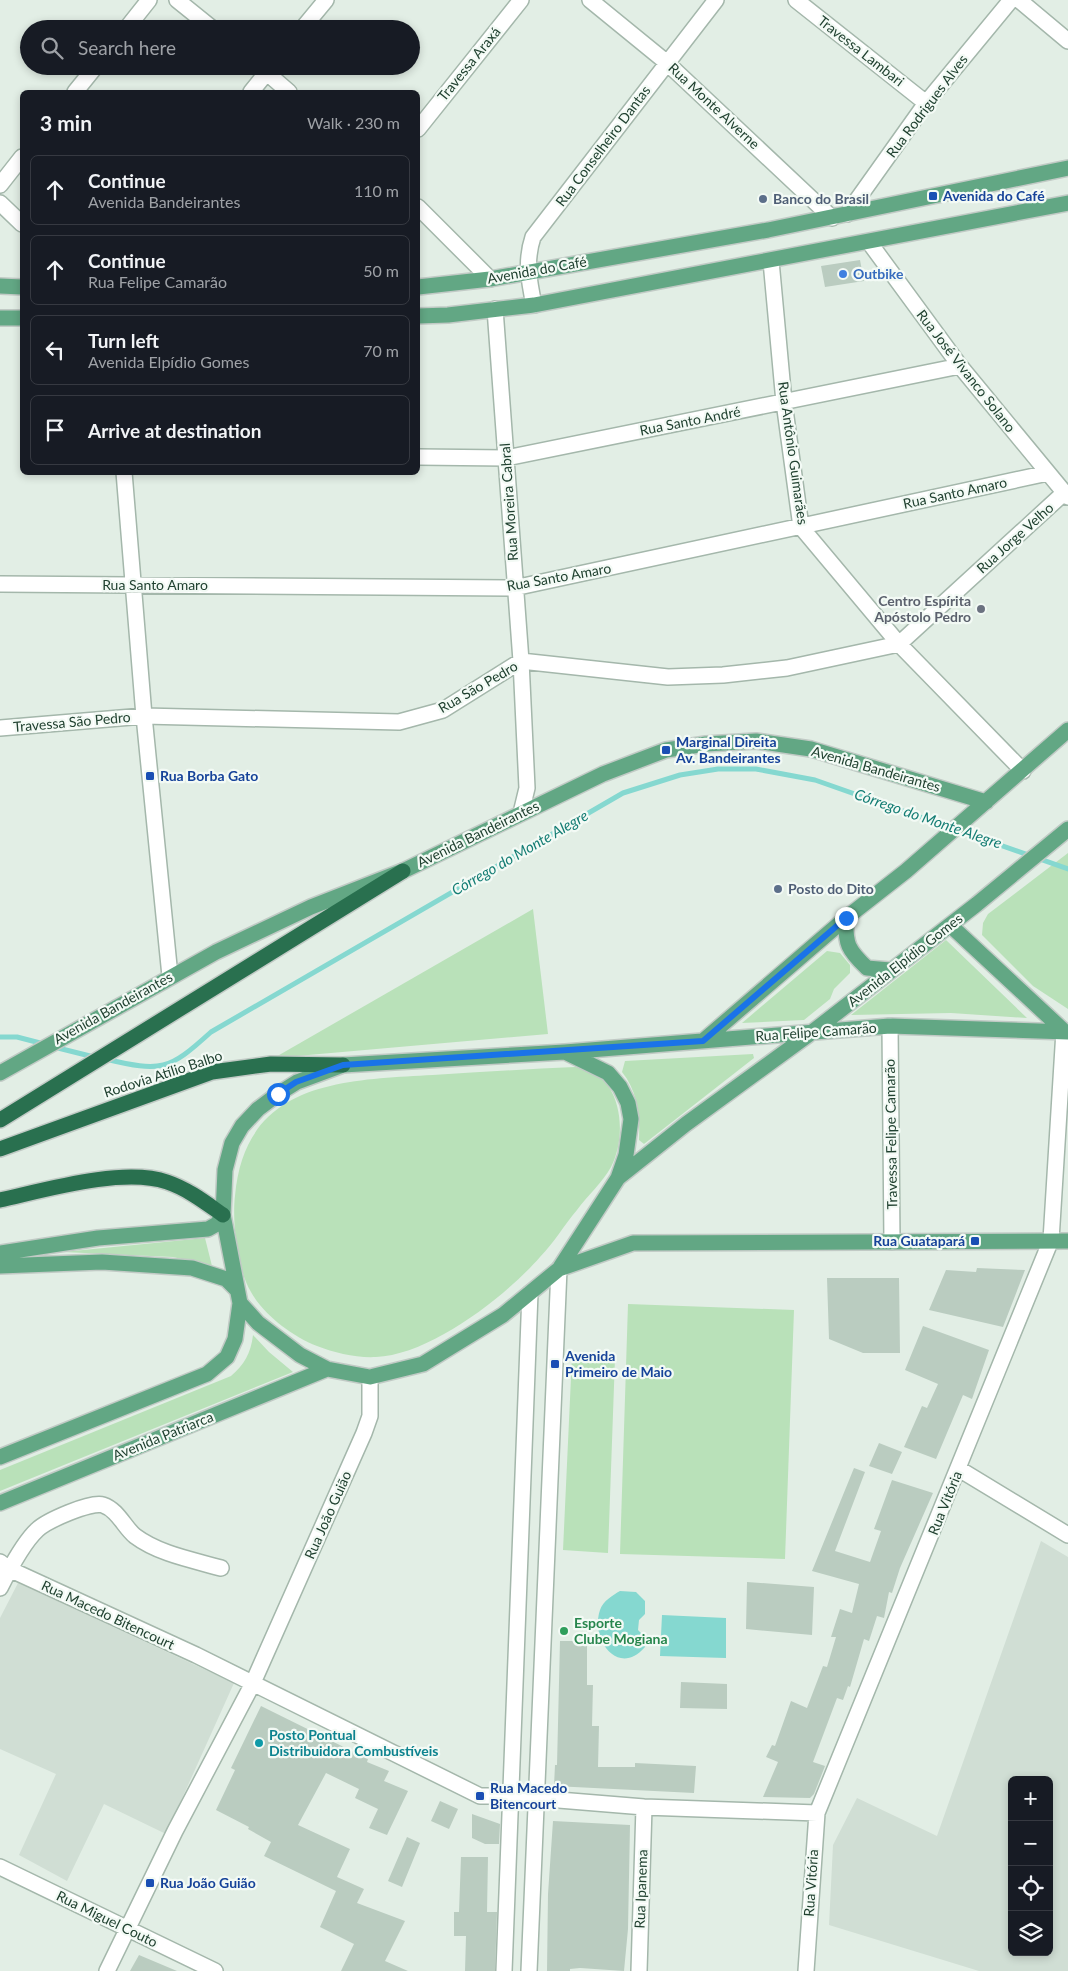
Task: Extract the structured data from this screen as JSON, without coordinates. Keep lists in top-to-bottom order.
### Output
{
  "streets": {
    "highway": ["Rodovia Atílio Balbo"],
    "main road": [
      "Avenida do Café",
      "Avenida Bandeirantes",
      "Avenida Elpídio Gomes",
      "Rua Felipe Camarão",
      "Avenida Patriarca"
    ],
    "street": [
      "Travessa Lambari",
      "Travessa Araxá",
      "Rua Monte Alverne",
      "Rua Rodrigues Alves",
      "Rua Conselheiro Dantas",
      "Rua José Vivanco Solano",
      "Rua Santo André",
      "Rua Antônio Guimarães",
      "Rua Santo Amaro",
      "Rua Moreira Cabral",
      "Rua Jorge Velho",
      "Rua São Pedro",
      "Travessa São Pedro",
      "Travessa Felipe Camarão",
      "Rua Vitória",
      "Rua João Guião",
      "Rua Macedo Bitencourt",
      "Rua Ipanema",
      "Rua Miguel Couto"
    ]
  },
  "crossings": [
    ["Travessa Lambari", "Rua Rodrigues Alves"],
    ["Rua Monte Alverne", "Rua Conselheiro Dantas"],
    ["Rua Monte Alverne", "Avenida do Café"],
    ["Rua Rodrigues Alves", "Avenida do Café"],
    ["Rua Conselheiro Dantas", "Avenida do Café"],
    ["Rua José Vivanco Solano", "Rua Santo André"],
    ["Rua José Vivanco Solano", "Rua Santo Amaro"],
    ["Rua José Vivanco Solano", "Rua Jorge Velho"],
    ["Rua Santo André", "Rua Antônio Guimarães"],
    ["Rua Santo André", "Rua Moreira Cabral"],
    ["Rua Antônio Guimarães", "Rua Santo Amaro"],
    ["Rua Antônio Guimarães", "Rua Jorge Velho"],
    ["Rua Antônio Guimarães", "Rua São Pedro"],
    ["Rua Santo Amaro", "Rua Moreira Cabral"],
    ["Rua Moreira Cabral", "Rua São Pedro"],
    ["Rua Moreira Cabral", "Avenida Bandeirantes"],
    ["Rua Jorge Velho", "Rua São Pedro"],
    ["Rua São Pedro", "Travessa São Pedro"],
    ["Avenida Elpídio Gomes", "Rua Felipe Camarão"],
    ["Rua Felipe Camarão", "Travessa Felipe Camarão"],
    ["Rua Felipe Camarão", "Rua Vitória"],
    ["Rua Vitória", "Rua Macedo Bitencourt"],
    ["Rua João Guião", "Rua Macedo Bitencourt"],
    ["Rua João Guião", "Rua Miguel Couto"],
    ["Rua Macedo Bitencourt", "Rua Ipanema"]
  ],
  "water": ["Córrego do Monte Alegre"],
  "places": {
    "transit": [
      "Avenida do Café",
      "Marginal Direita Av. Bandeirantes",
      "Rua Borba Gato",
      "Rua Guatapará",
      "Avenida Primeiro de Maio",
      "Rua Macedo Bitencourt",
      "Rua João Guião"
    ],
    "other": [
      "Banco do Brasil",
      "Outbike",
      "Centro Espírita Apóstolo Pedro",
      "Posto do Dito",
      "Esporte Clube Mogiana",
      "Posto Pontual Distribuidora Combustíveis"
    ]
  },
  "page": {
    "search": "Search here",
    "heading": ["3 min", "Walk · 230 m"],
    "list": [
      ["Continue", "Avenida Bandeirantes", "110 m"],
      ["Continue", "Rua Felipe Camarão", "50 m"],
      ["Turn left", "Avenida Elpídio Gomes", "70 m"],
      "Arrive at destination"
    ],
    "map_buttons": ["+", "−"]
  }
}
